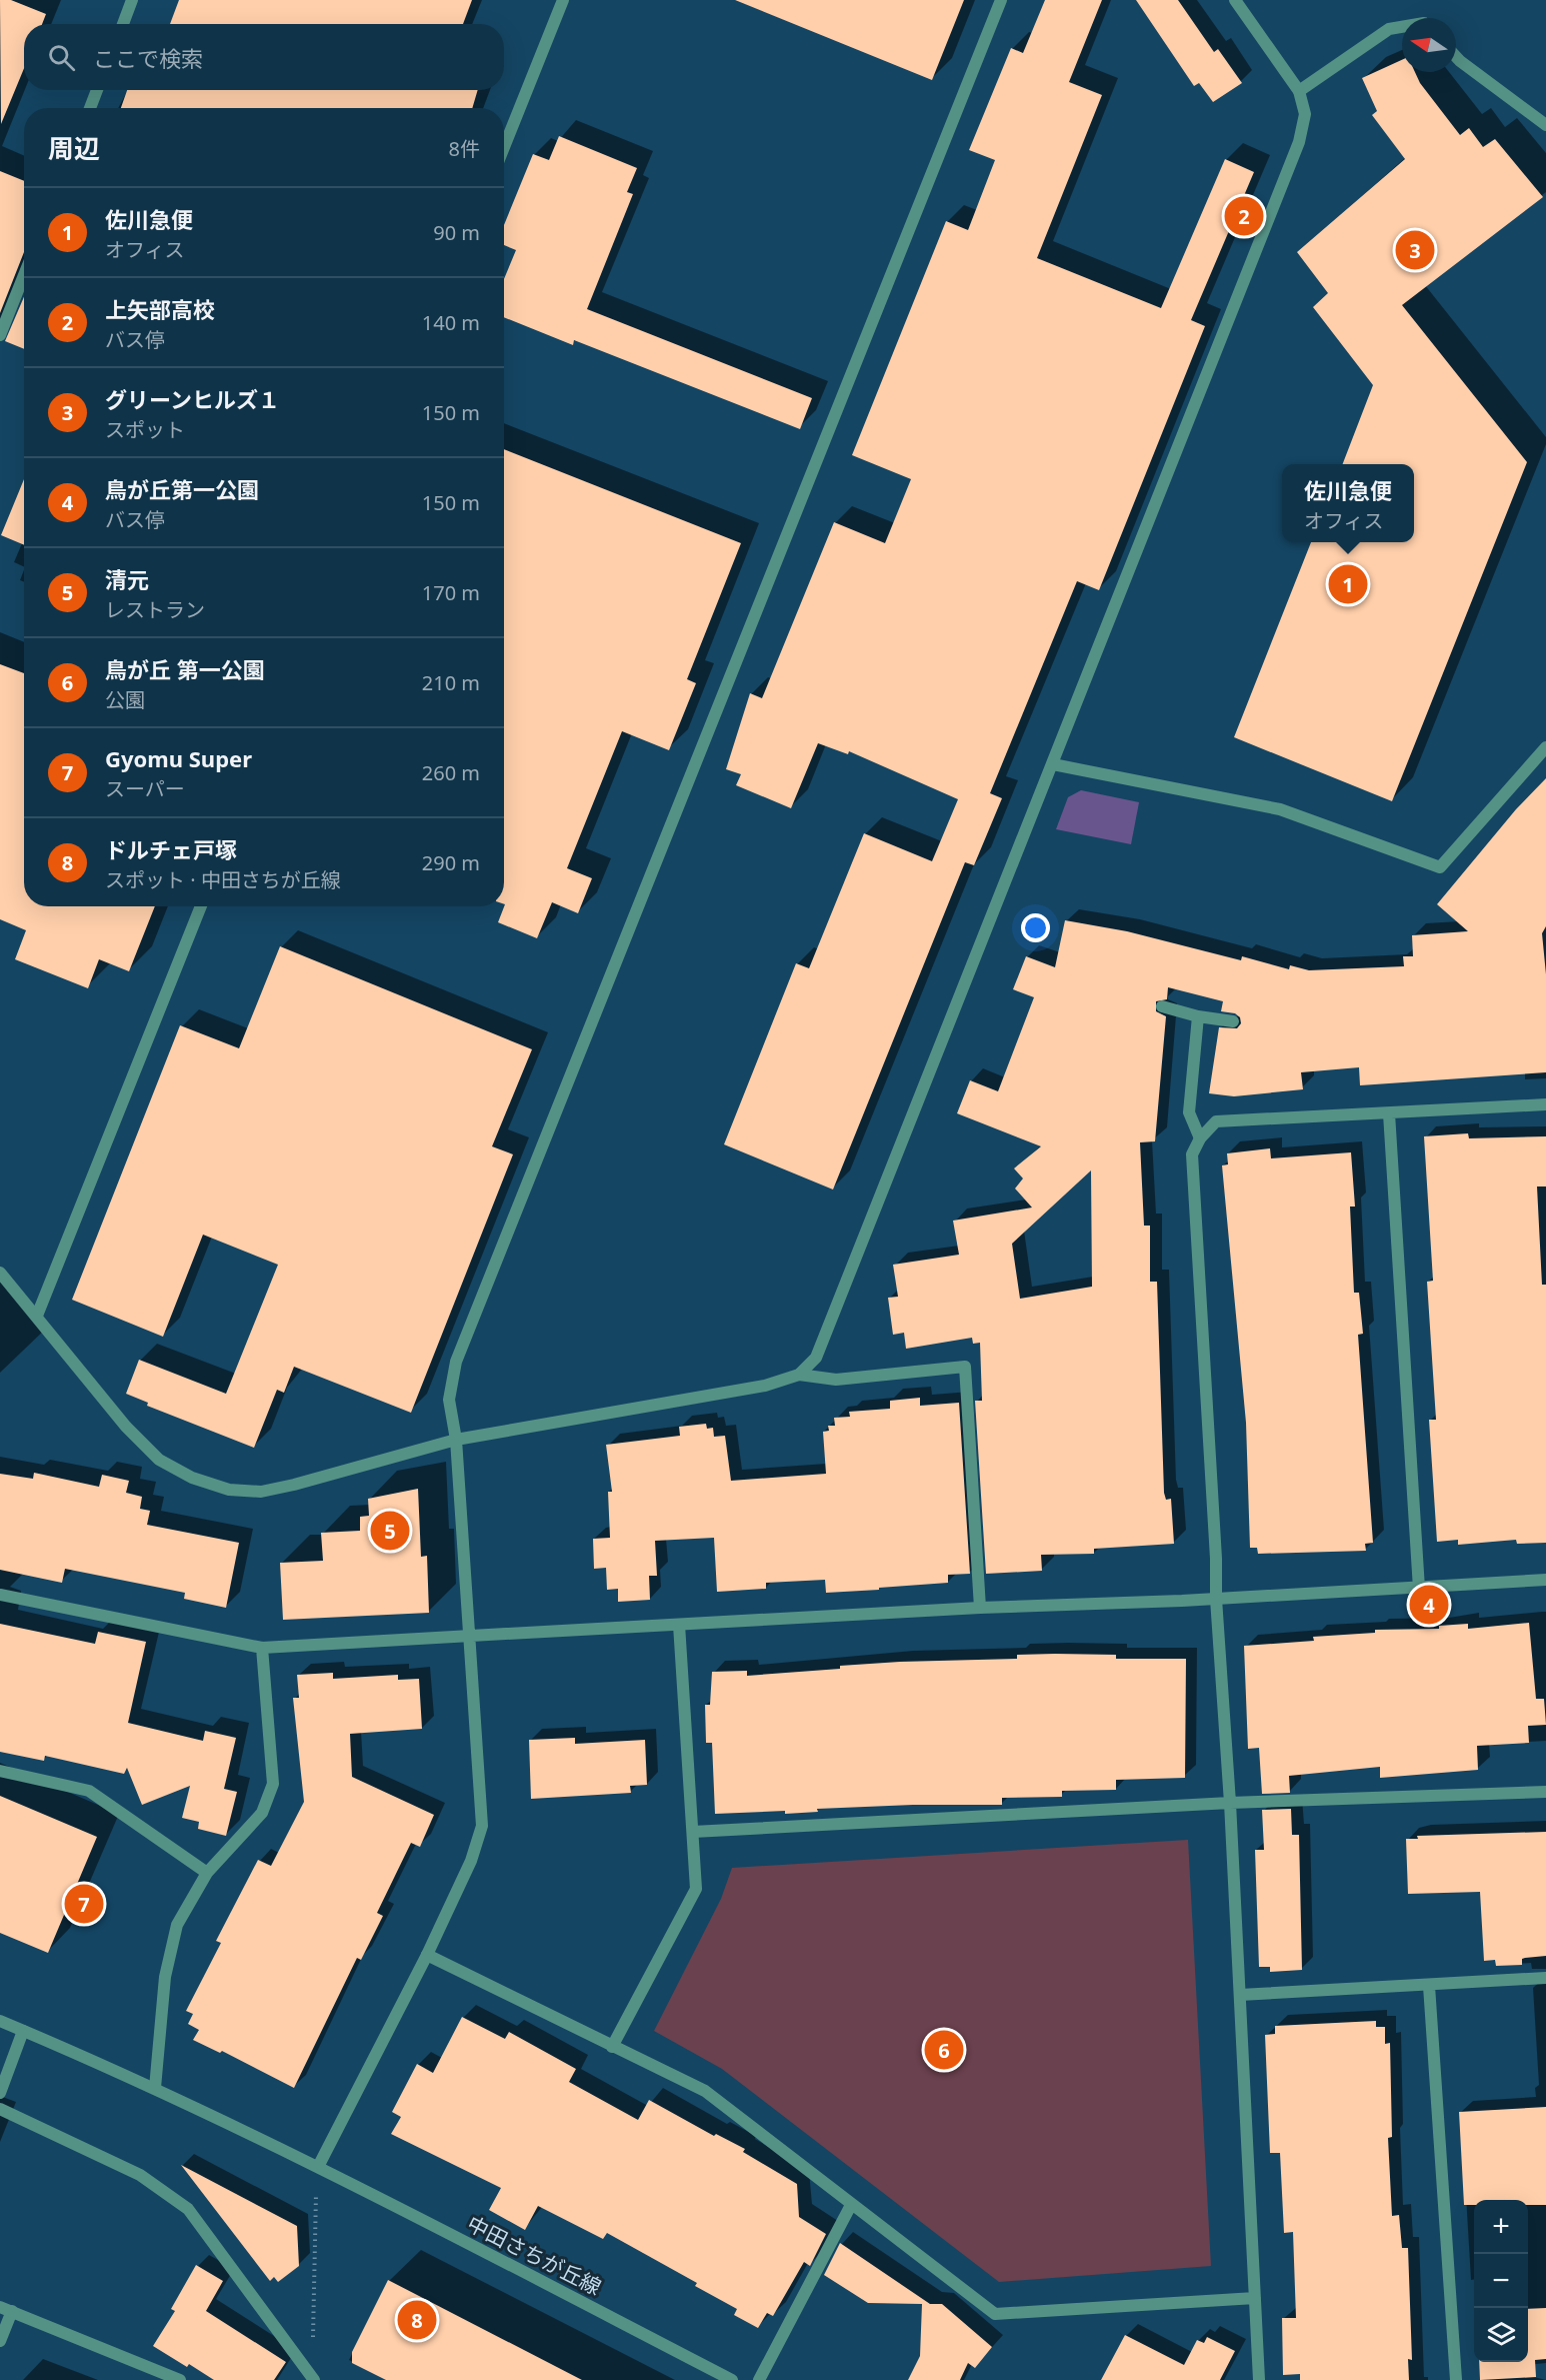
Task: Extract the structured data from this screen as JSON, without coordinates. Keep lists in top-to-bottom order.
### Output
{
  "streets": {
    "street": ["中田さちが丘線"]
  },
  "north": "left",
  "page": {
    "search": "ここで検索",
    "heading": ["周辺", "8件"],
    "list": [
      {
        "mark": "1",
        "name": "佐川急便",
        "note": "オフィス",
        "value": "90 m"
      },
      {
        "mark": "2",
        "name": "上矢部高校",
        "note": "バス停",
        "value": "140 m"
      },
      {
        "mark": "3",
        "name": "グリーンヒルズ１",
        "note": "スポット",
        "value": "150 m"
      },
      {
        "mark": "4",
        "name": "鳥が丘第一公園",
        "note": "バス停",
        "value": "150 m"
      },
      {
        "mark": "5",
        "name": "清元",
        "note": "レストラン",
        "value": "170 m"
      },
      {
        "mark": "6",
        "name": "鳥が丘 第一公園",
        "note": "公園",
        "value": "210 m"
      },
      {
        "mark": "7",
        "name": "Gyomu Super",
        "note": "スーパー",
        "value": "260 m"
      },
      {
        "mark": "8",
        "name": "ドルチェ戸塚",
        "note": "スポット · 中田さちが丘線",
        "value": "290 m"
      }
    ],
    "pins": [
      "2",
      "3",
      "1",
      "5",
      "4",
      "7",
      "6",
      "8"
    ],
    "popup": ["佐川急便", "オフィス"],
    "map_buttons": ["+", "−"]
  }
}
